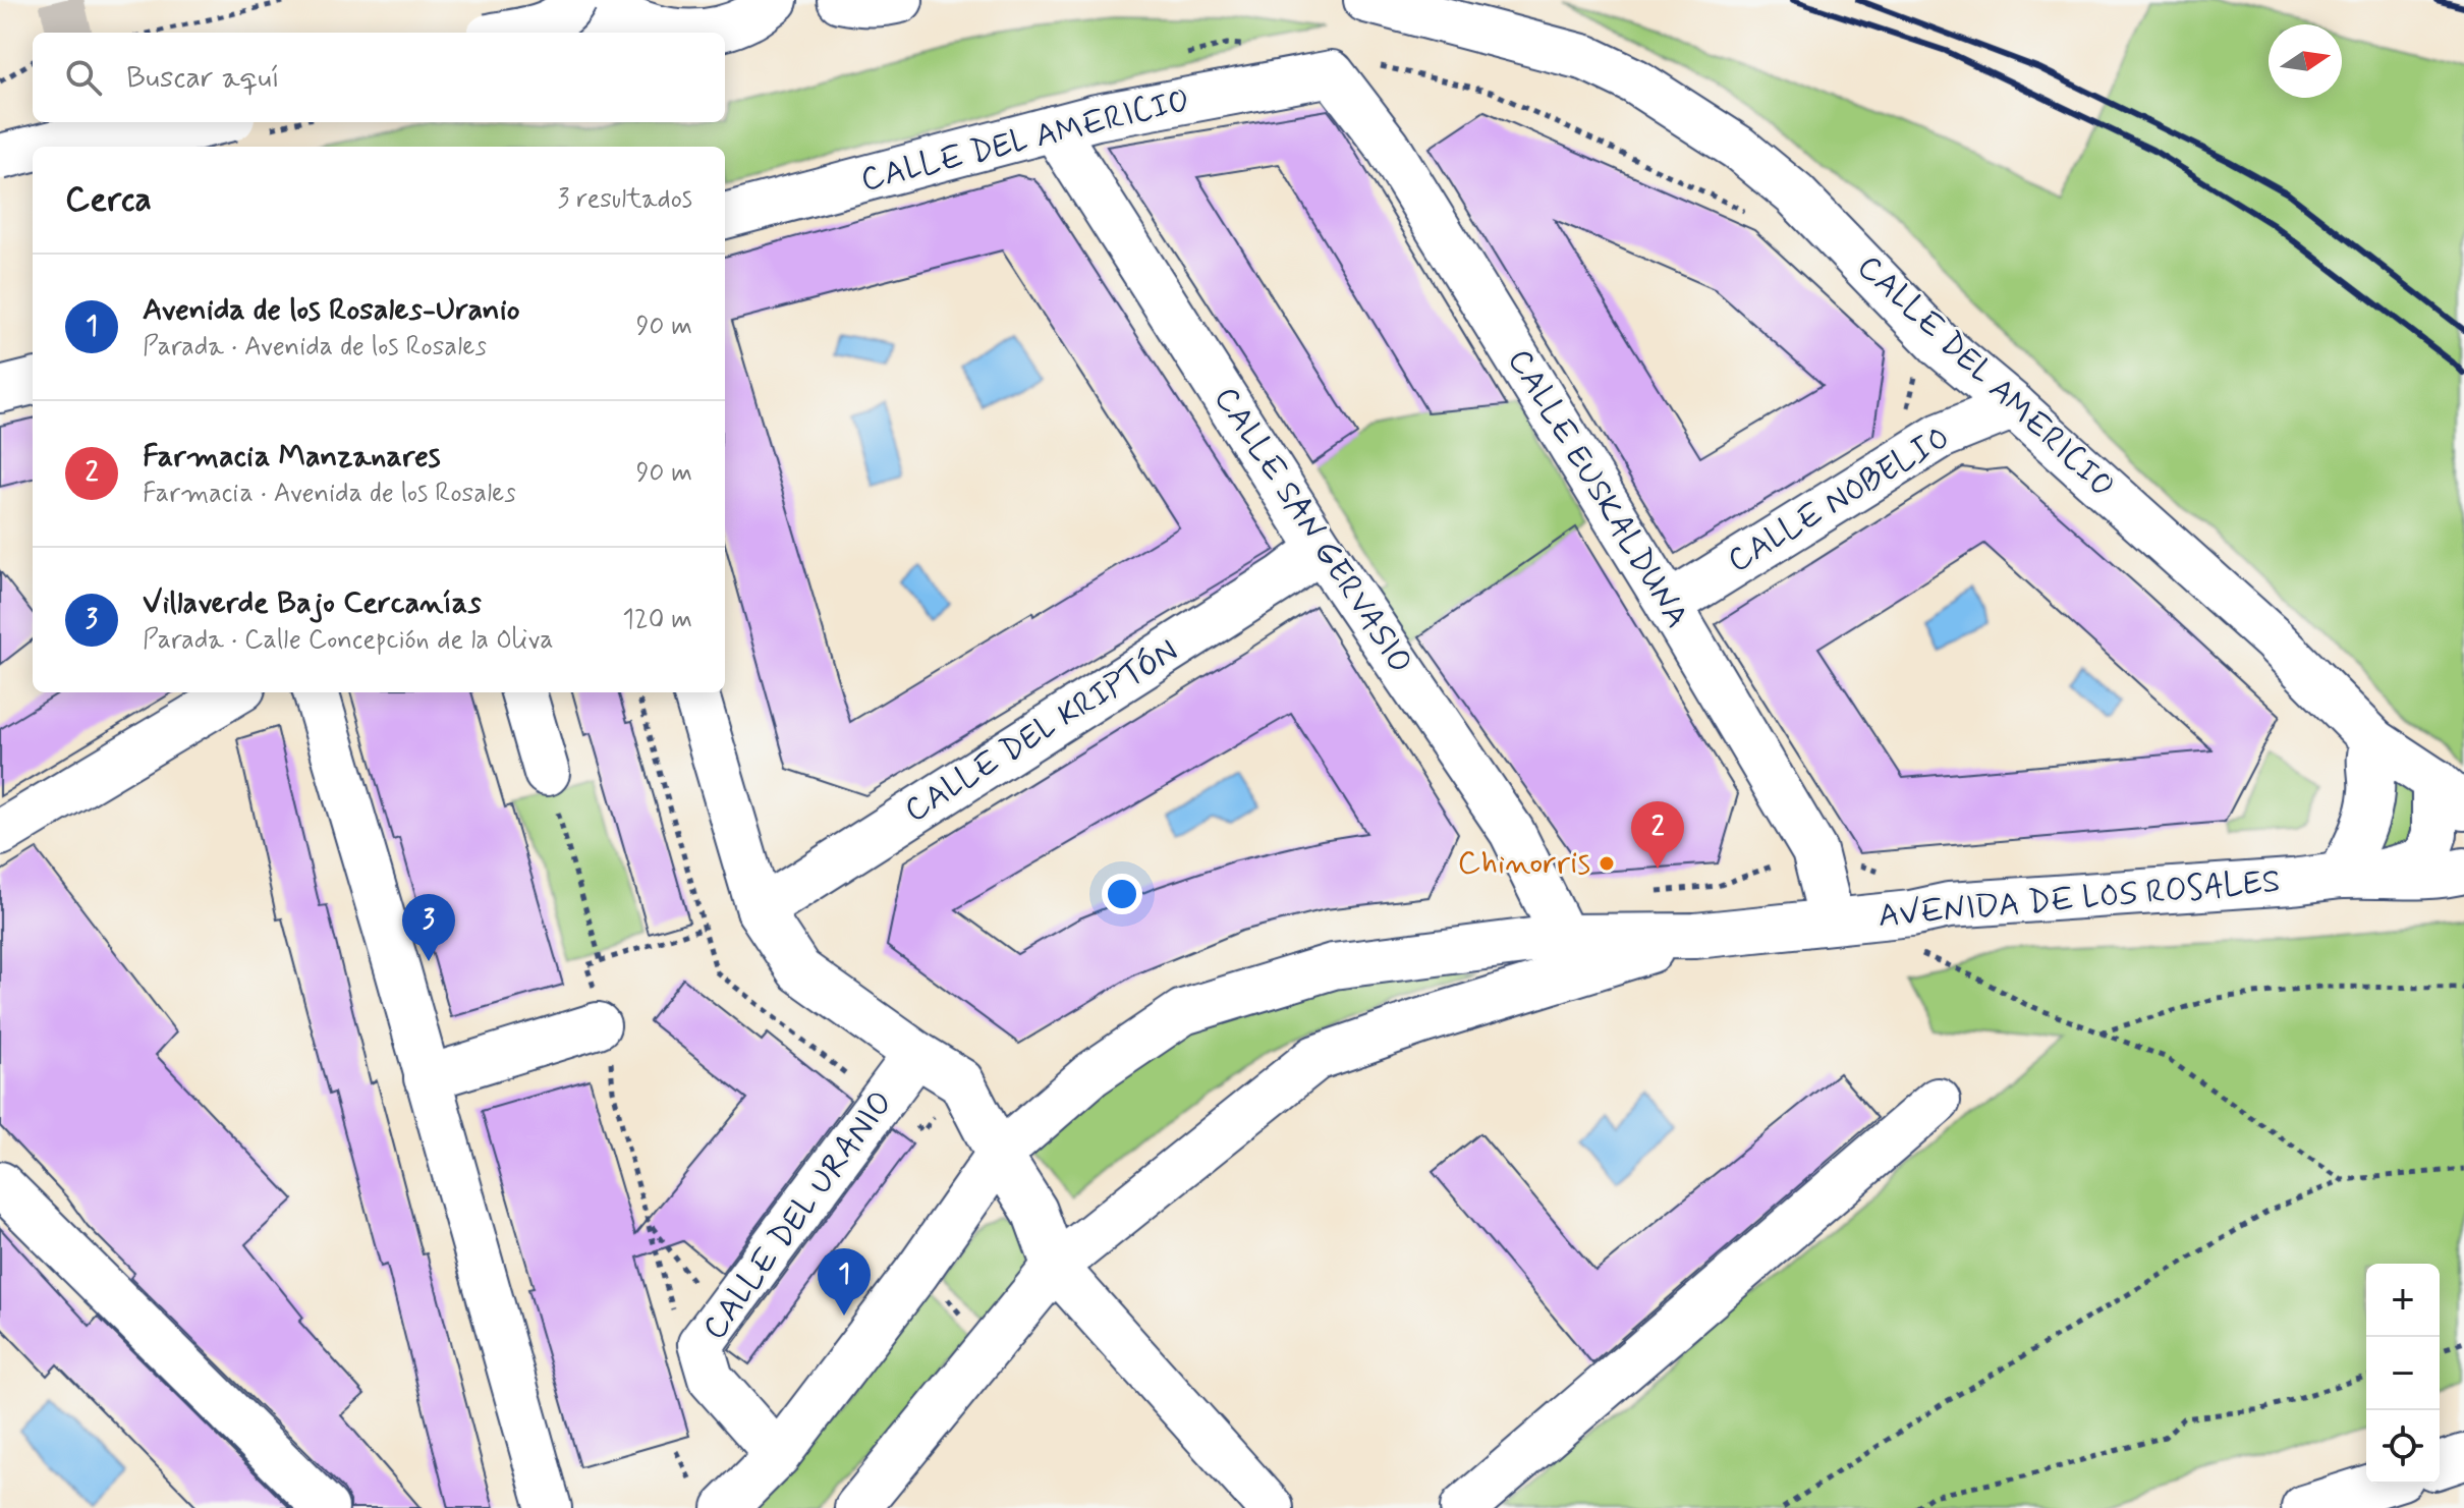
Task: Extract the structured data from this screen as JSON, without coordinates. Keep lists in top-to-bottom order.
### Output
{
  "streets": {
    "main road": [
      "CALLE DEL AMERICIO",
      "CALLE EUSKALDUNA",
      "CALLE NOBELIO",
      "CALLE SAN GERVASIO",
      "CALLE DEL KRIPTÓN",
      "AVENIDA DE LOS ROSALES",
      "CALLE DEL URANIO"
    ]
  },
  "crossings": [
    ["CALLE DEL AMERICIO", "CALLE EUSKALDUNA"],
    ["CALLE DEL AMERICIO", "CALLE NOBELIO"],
    ["CALLE DEL AMERICIO", "CALLE SAN GERVASIO"],
    ["CALLE EUSKALDUNA", "CALLE NOBELIO"],
    ["CALLE EUSKALDUNA", "AVENIDA DE LOS ROSALES"],
    ["CALLE SAN GERVASIO", "CALLE DEL KRIPTÓN"],
    ["CALLE SAN GERVASIO", "AVENIDA DE LOS ROSALES"],
    ["AVENIDA DE LOS ROSALES", "CALLE DEL URANIO"]
  ],
  "places": ["Chinorris"],
  "north": "right",
  "page": {
    "search": "Buscar aquí",
    "heading": ["Cerca", "3 resultados"],
    "list": [
      {
        "mark": "1",
        "name": "Avenida de los Rosales-Uranio",
        "note": "Parada · Avenida de los Rosales",
        "value": "90 m"
      },
      {
        "mark": "2",
        "name": "Farmacia Manzanares",
        "note": "Farmacia · Avenida de los Rosales",
        "value": "90 m"
      },
      {
        "mark": "3",
        "name": "Villaverde Bajo Cercanías",
        "note": "Parada · Calle Concepción de la Oliva",
        "value": "120 m"
      }
    ],
    "pins": ["2", "3", "1"],
    "map_buttons": ["+", "−"]
  }
}
